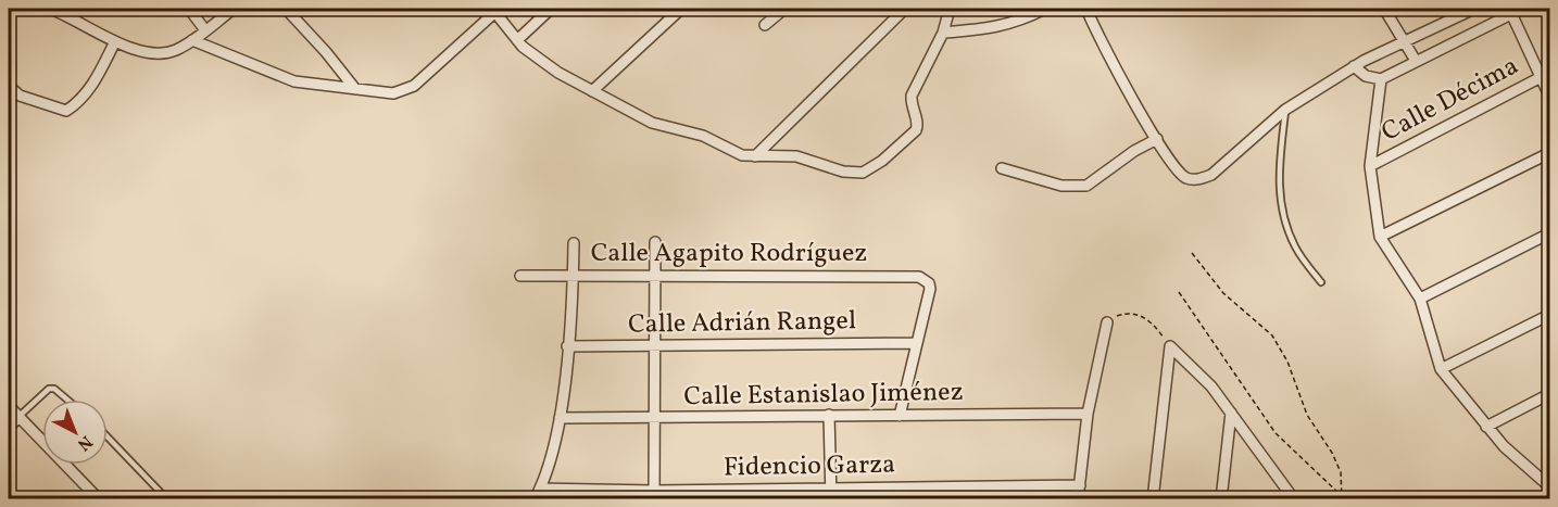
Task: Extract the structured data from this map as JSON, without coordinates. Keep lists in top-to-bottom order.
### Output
{
  "streets": {
    "street": [
      "Calle Décima",
      "Calle Agapito Rodríguez",
      "Calle Adrián Rangel",
      "Calle Estanislao Jiménez",
      "Fidencio Garza"
    ]
  },
  "crossings": [
    ["Calle Agapito Rodríguez", "Calle Adrián Rangel"]
  ],
  "north": "bottom right"
}
